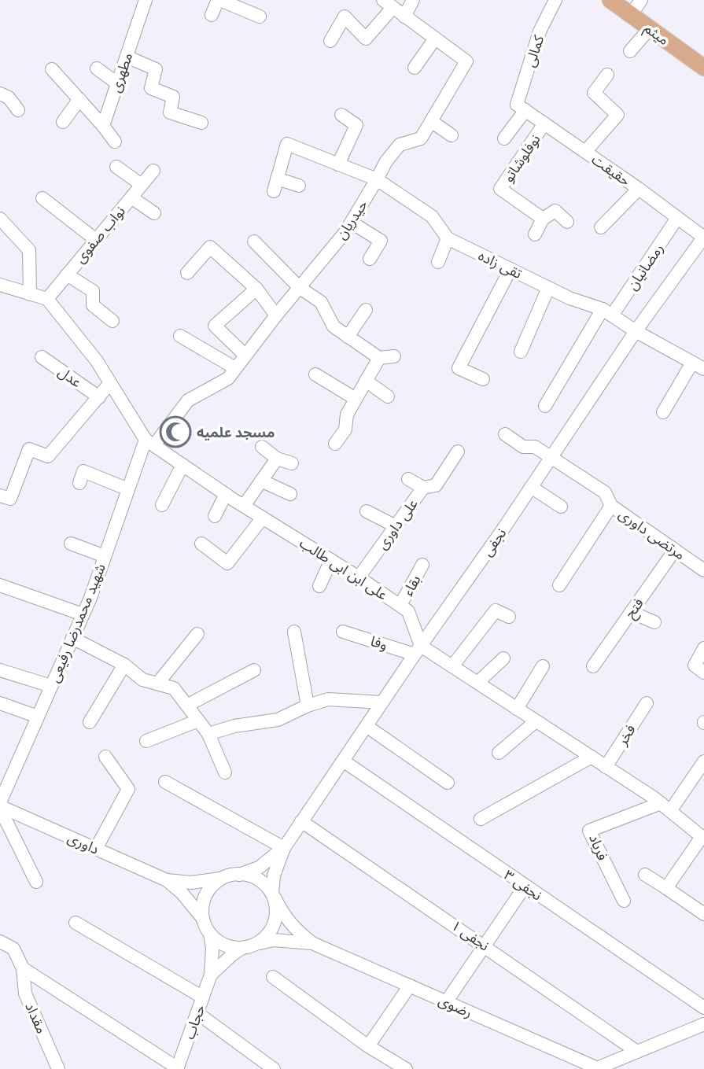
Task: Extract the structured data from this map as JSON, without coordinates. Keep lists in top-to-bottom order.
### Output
{
  "streets": {
    "main road": ["میثم"],
    "street": [
      "کمالی",
      "مطهری",
      "نوفلوشاتو",
      "حقیقت",
      "حیدریان",
      "نواب صفوی",
      "تقی زاده",
      "رمضانیان",
      "عدل",
      "علی داوری",
      "مرتضی داوری",
      "نجفی",
      "علی ابن ابی طالب",
      "بقاء",
      "فتح",
      "شهید محمدرضا رفیعی",
      "وفا",
      "فخر",
      "داوری",
      "فریاد",
      "نجفی ۳",
      "نجفی ۱",
      "رضوی",
      "مقداد",
      "حجاب"
    ]
  },
  "crossings": [
    ["کمالی", "حقیقت"],
    ["نوفلوشاتو", "حقیقت"],
    ["حقیقت", "رمضانیان"],
    ["حقیقت", "نجفی"],
    ["حیدریان", "تقی زاده"],
    ["حیدریان", "علی ابن ابی طالب"],
    ["حیدریان", "شهید محمدرضا رفیعی"],
    ["نواب صفوی", "علی ابن ابی طالب"],
    ["تقی زاده", "رمضانیان"],
    ["تقی زاده", "نجفی"],
    ["علی داوری", "علی ابن ابی طالب"],
    ["مرتضی داوری", "نجفی"],
    ["مرتضی داوری", "فتح"],
    ["نجفی", "علی ابن ابی طالب"],
    ["نجفی", "وفا"],
    ["نجفی", "نجفی ۳"],
    ["نجفی", "نجفی ۱"],
    ["علی ابن ابی طالب", "بقاء"],
    ["علی ابن ابی طالب", "شهید محمدرضا رفیعی"],
    ["علی ابن ابی طالب", "وفا"],
    ["شهید محمدرضا رفیعی", "داوری"]
  ],
  "places": {
    "mosque": ["مسجد علمیه"]
  }
}
